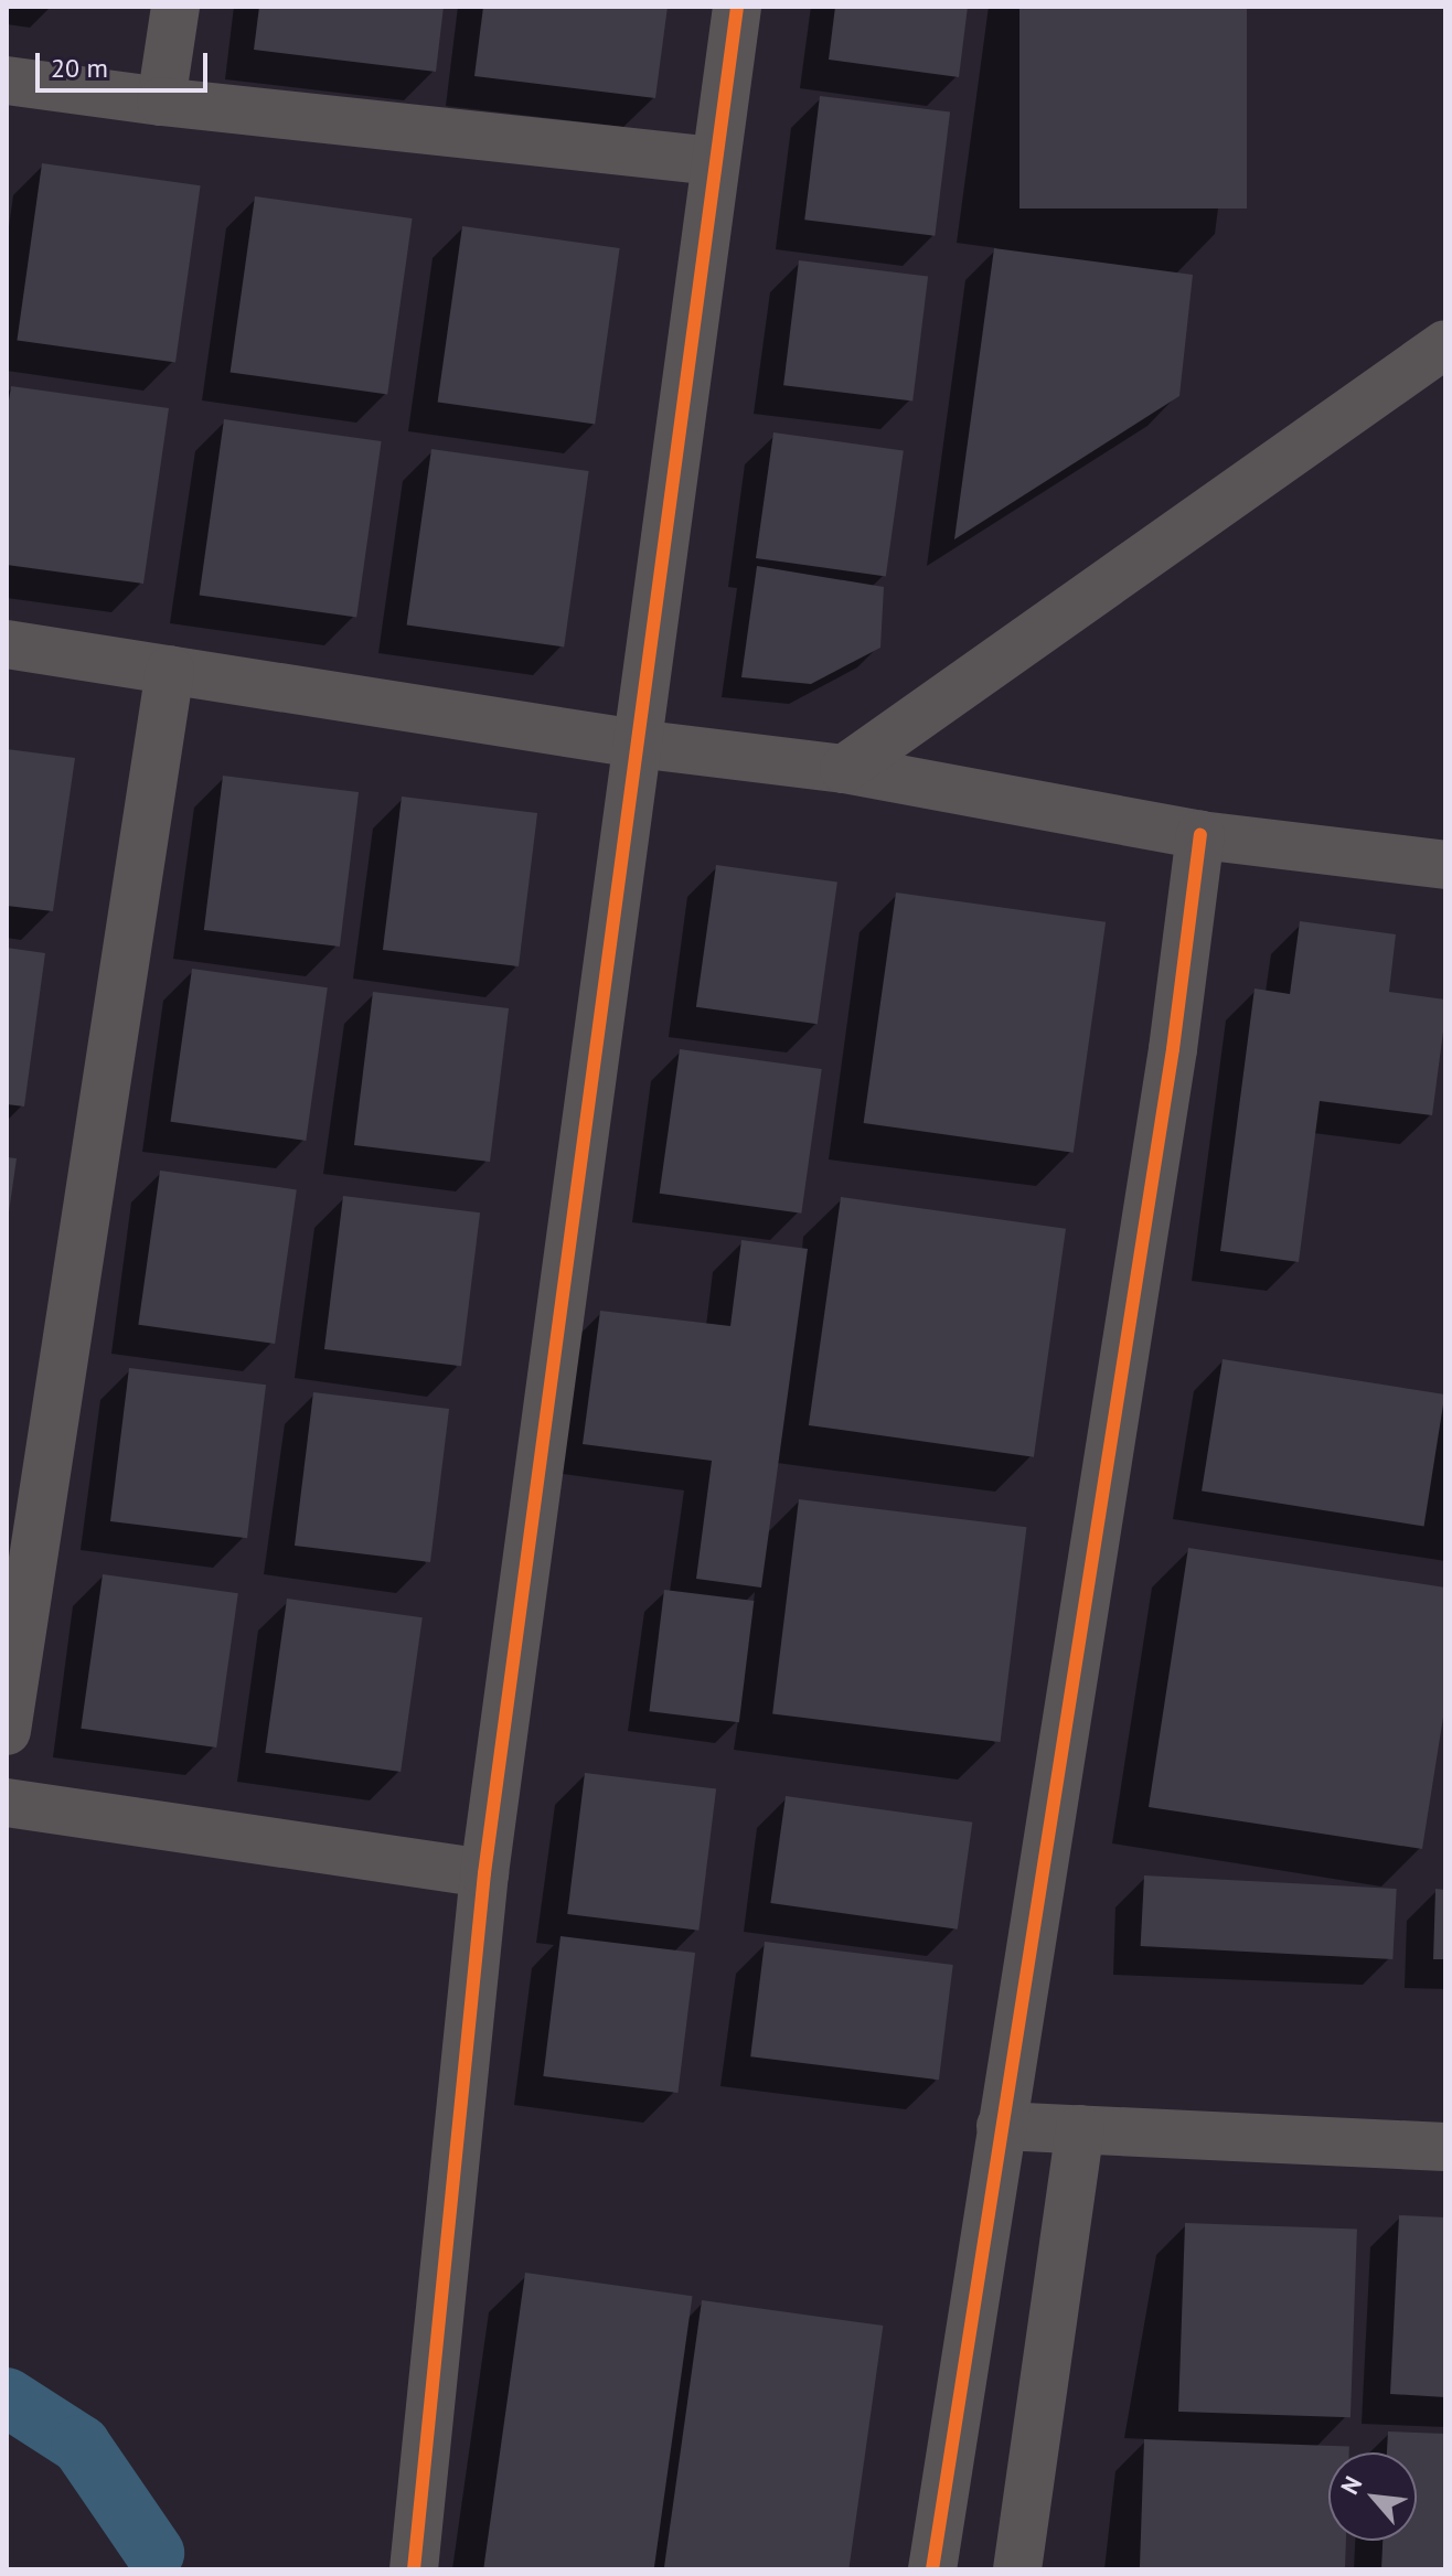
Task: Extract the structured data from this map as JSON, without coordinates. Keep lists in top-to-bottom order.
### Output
{
  "scale_bar": "20 m",
  "north": "top left"
}
